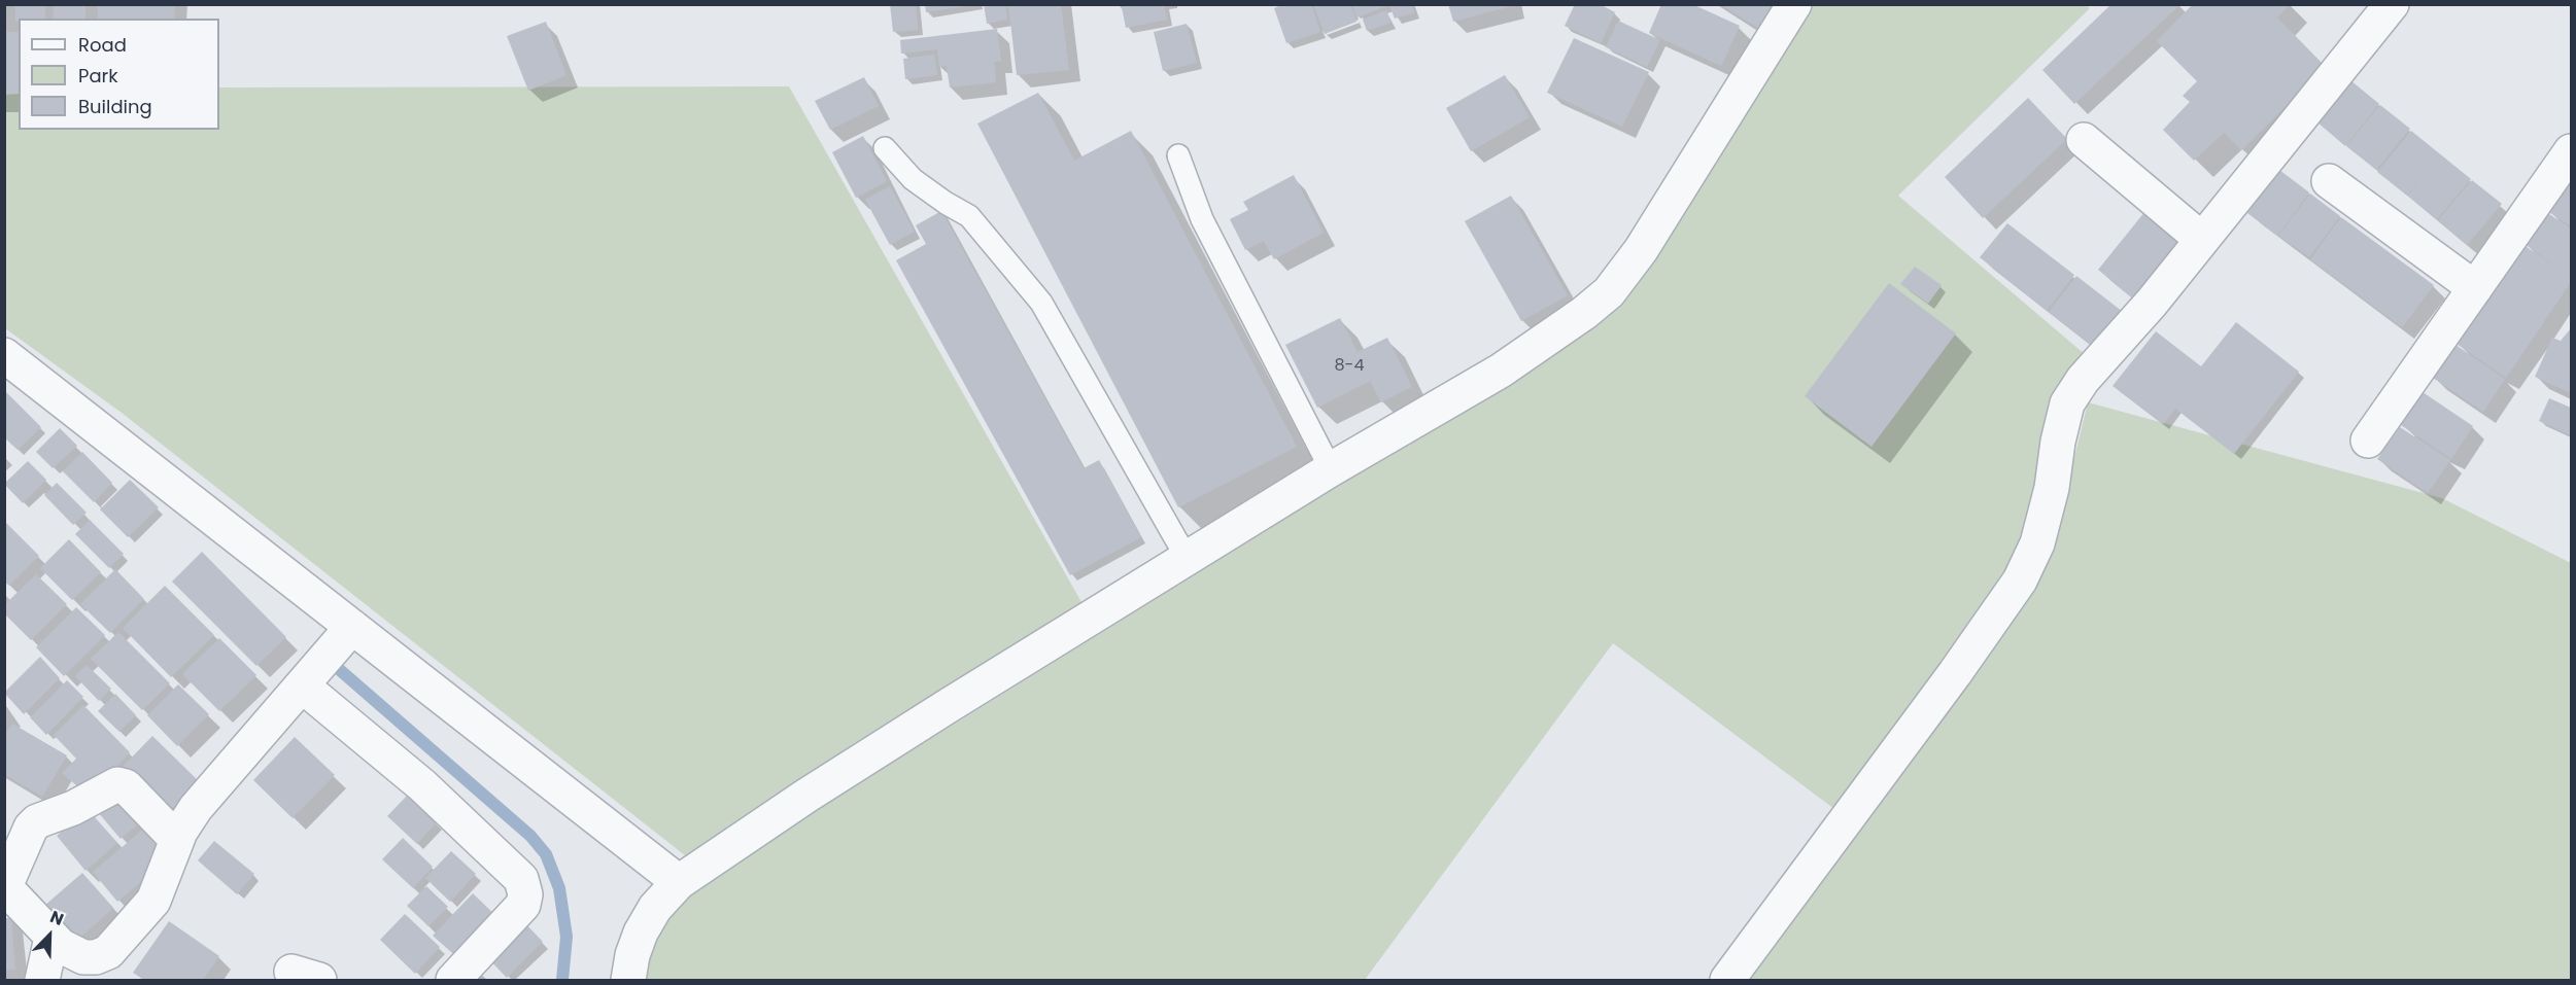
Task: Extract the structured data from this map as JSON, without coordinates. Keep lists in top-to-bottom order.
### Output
{
  "house_numbers": ["8-4"],
  "legend": ["Road", "Park", "Building"],
  "north": "top right"
}
